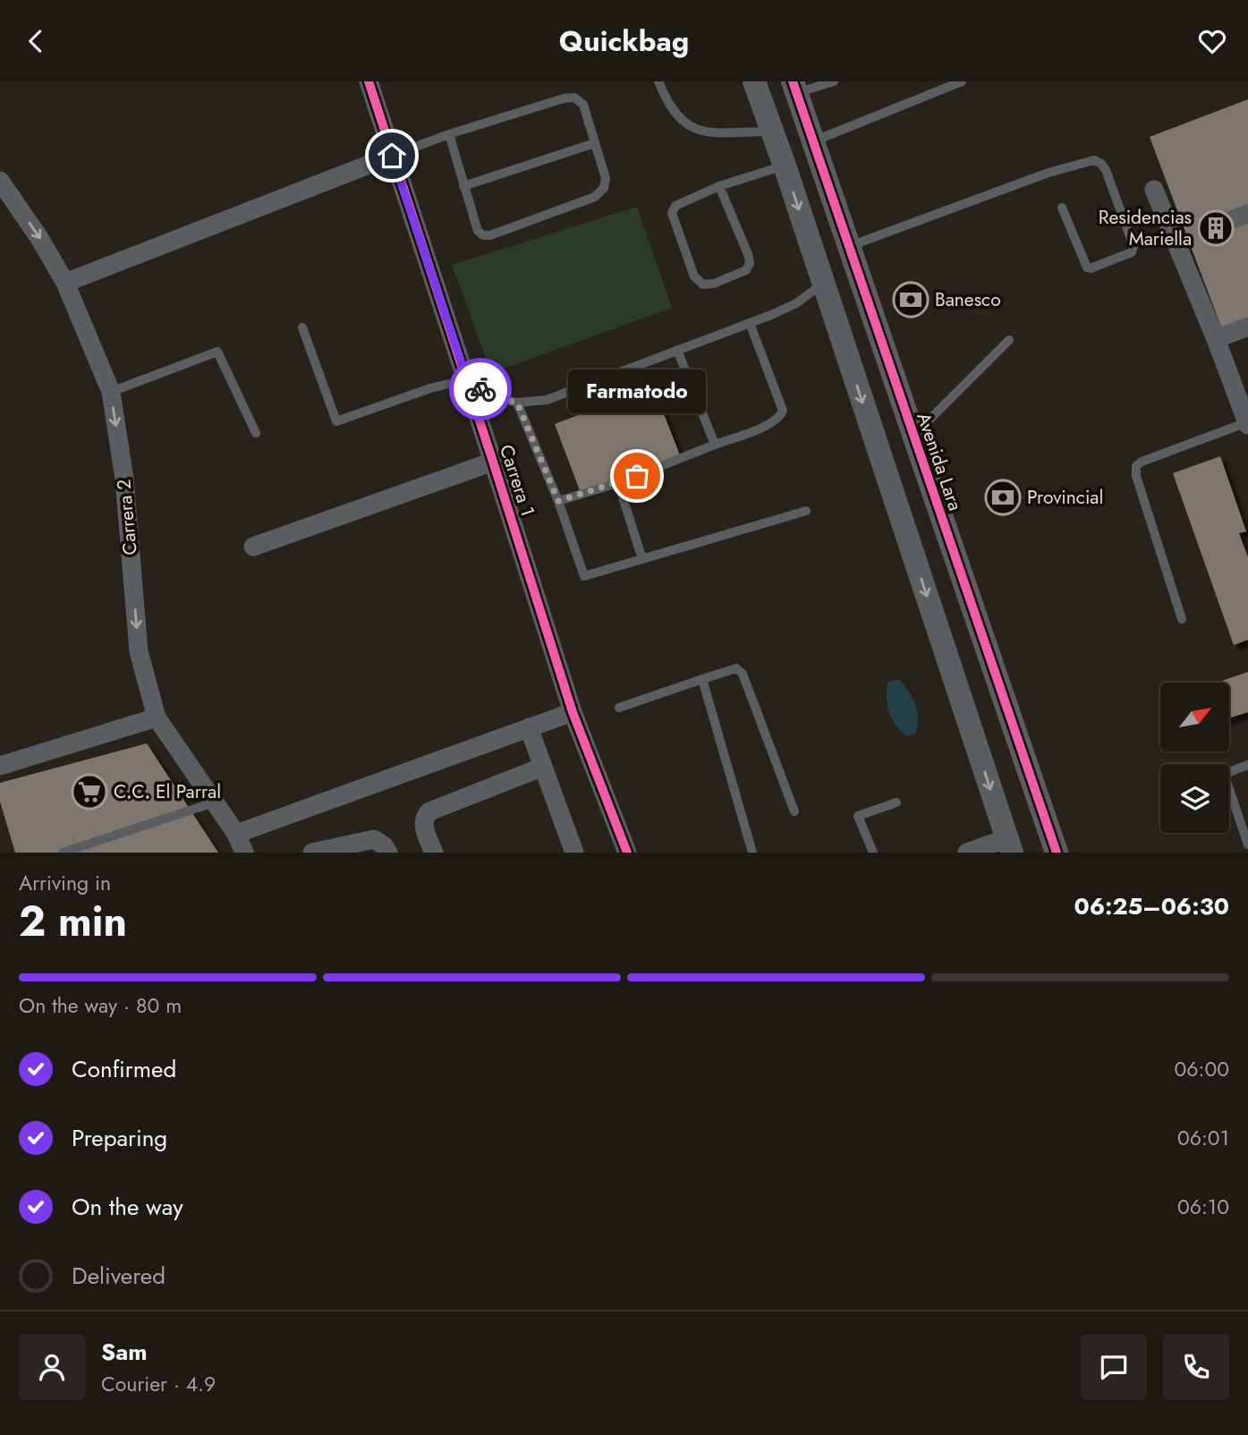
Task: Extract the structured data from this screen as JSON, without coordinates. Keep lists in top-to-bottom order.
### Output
{
  "streets": {
    "street": ["Avenida Lara", "Carrera 1", "Carrera 2"]
  },
  "one_way": ["Carrera 2"],
  "places": {
    "building": ["Residencias Mariella"],
    "bank": ["Banesco", "Provincial"],
    "other": ["Farmatodo"],
    "supermarket": ["C.C. El Parral"]
  },
  "north": "top right",
  "page": {
    "header": "Quickbag",
    "bubble": "Farmatodo",
    "heading": ["2 min", "Arriving in", "06:25–06:30"],
    "panel": ["Sam", "Courier · 4.9"],
    "bar": "On the way · 80 m",
    "list": [
      ["Confirmed", "06:00"],
      ["Preparing", "06:01"],
      ["On the way", "06:10"],
      "Delivered"
    ]
  }
}
